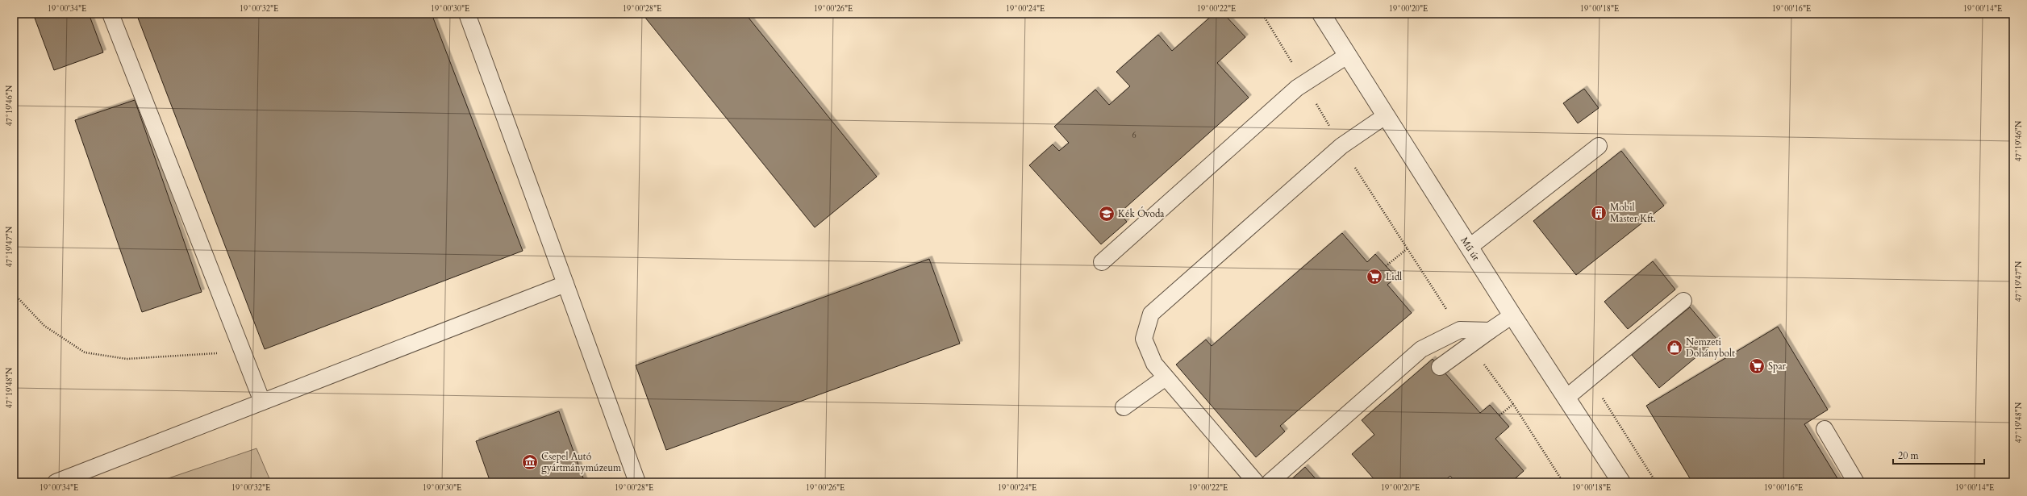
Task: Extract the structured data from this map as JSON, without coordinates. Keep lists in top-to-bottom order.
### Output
{
  "streets": {
    "street": ["Mű út"]
  },
  "places": {
    "building": ["Mobil Master Kft."],
    "school or university": ["Kék Óvoda"],
    "supermarket": ["Lidl", "Spar"],
    "shop": ["Nemzeti Dohánybolt"],
    "museum": ["Csepel Autó gyártmánymúzeum"]
  },
  "house_numbers": ["6"],
  "scale_bar": "20 m",
  "coordinates": [
    "19°00'34\"E",
    "19°00'32\"E",
    "19°00'30\"E",
    "19°00'28\"E",
    "19°00'26\"E",
    "19°00'24\"E",
    "19°00'22\"E",
    "19°00'20\"E",
    "19°00'18\"E",
    "19°00'16\"E",
    "19°00'14\"E",
    "47°19'46\"N",
    "47°19'47\"N",
    "47°19'48\"N"
  ]
}
